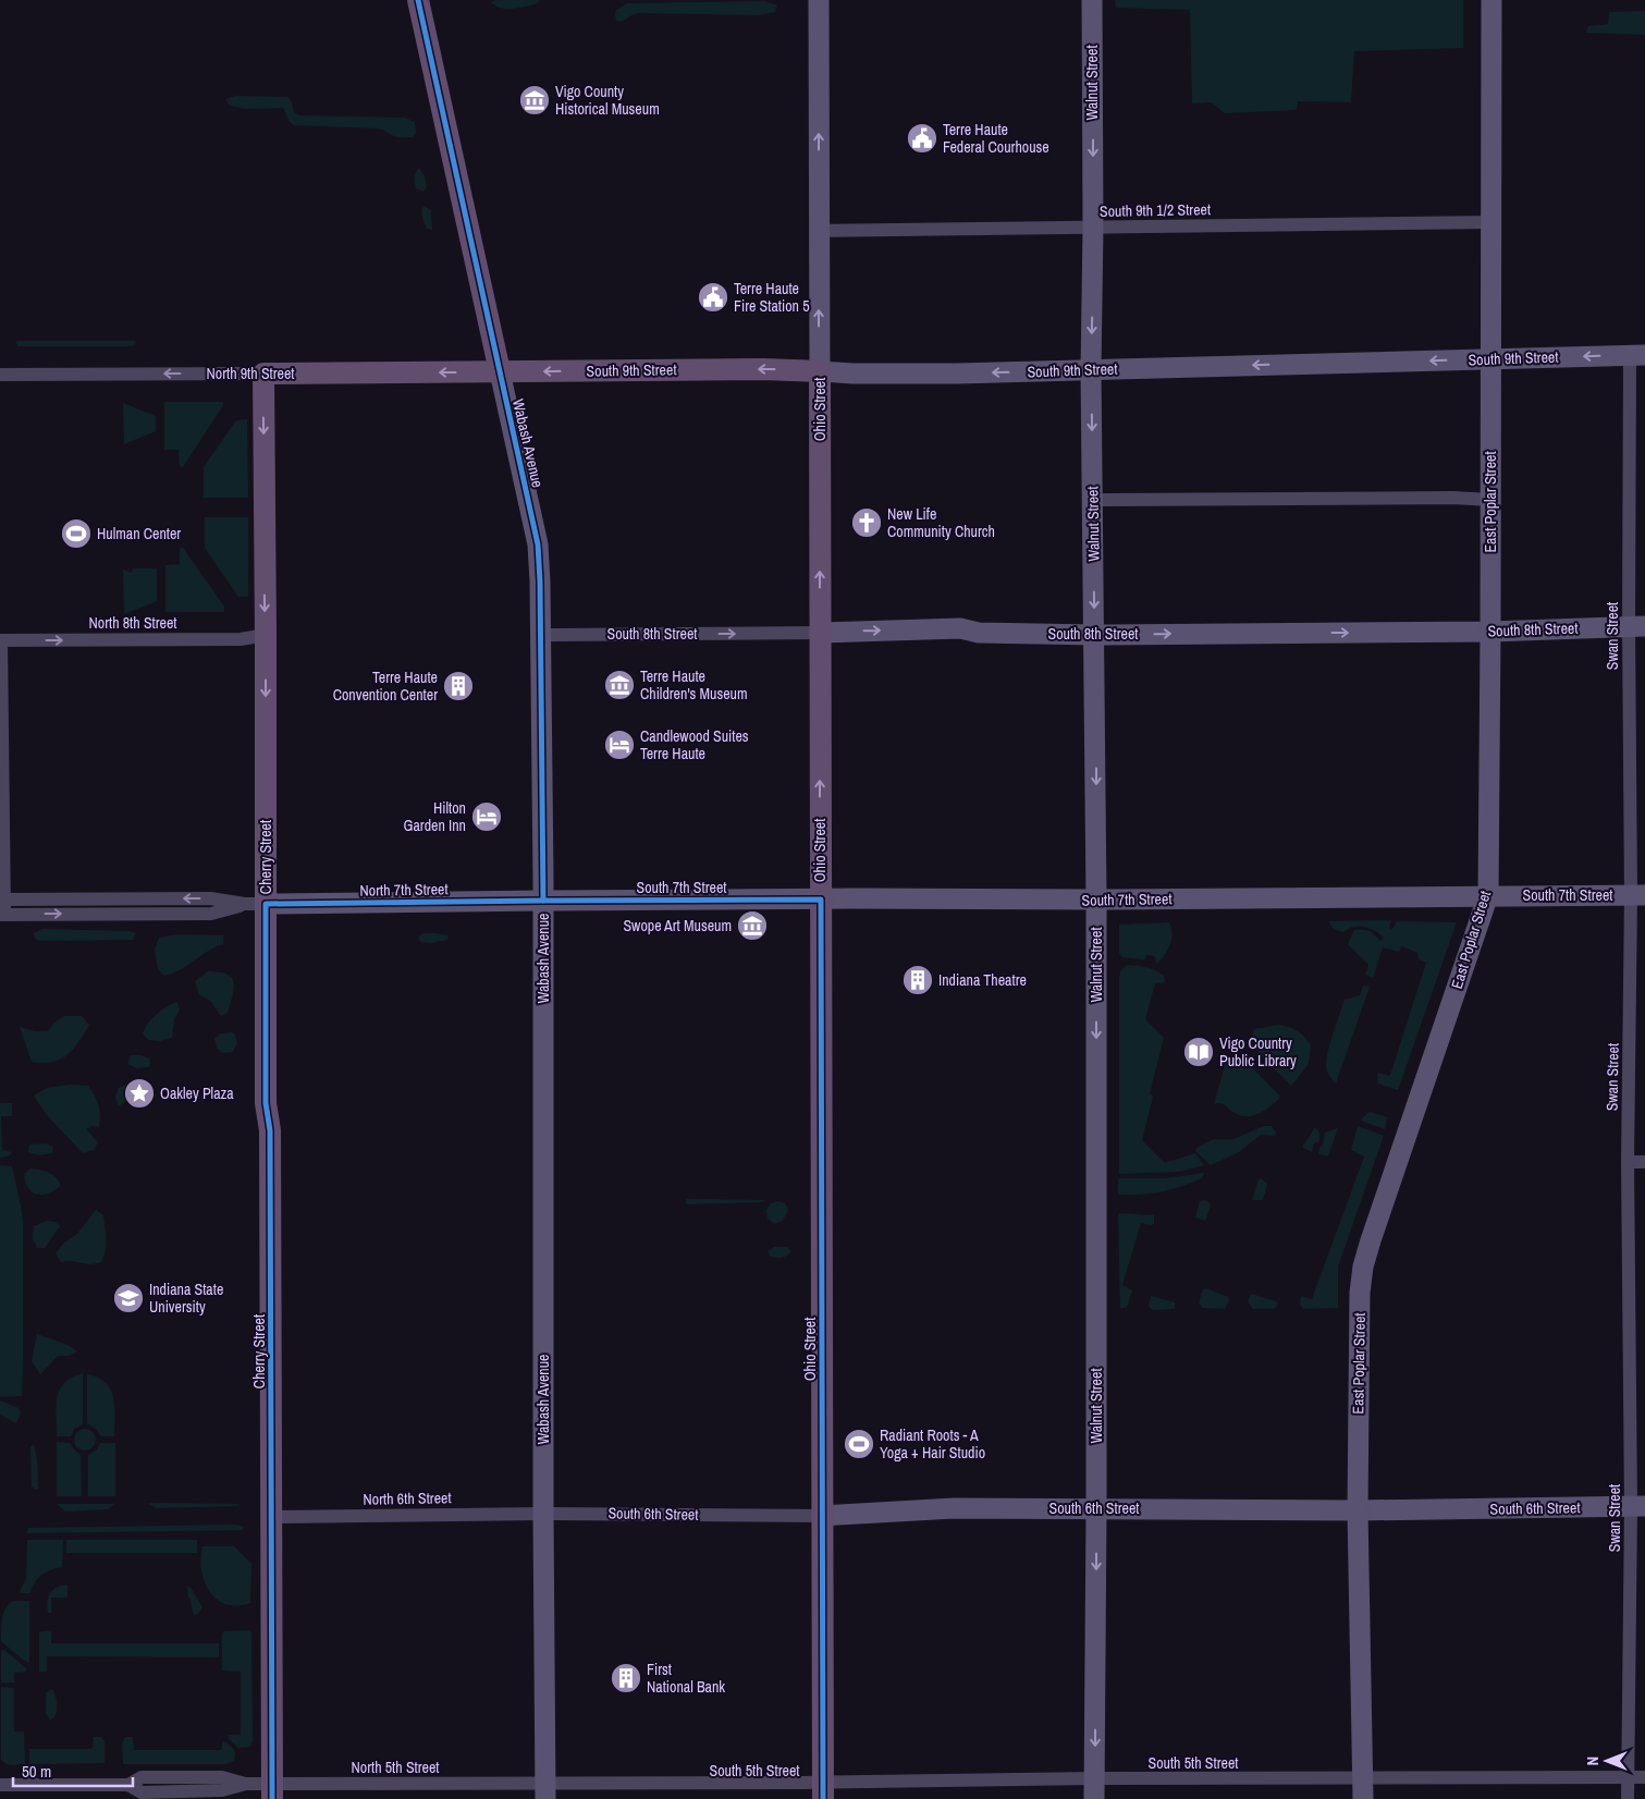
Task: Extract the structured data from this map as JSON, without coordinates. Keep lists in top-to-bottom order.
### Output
{
  "streets": {
    "main road": [
      "South 9th Street",
      "North 9th Street",
      "Ohio Street",
      "Wabash Avenue",
      "Cherry Street"
    ],
    "street": [
      "Walnut Street",
      "South 9th 1/2 Street",
      "East Poplar Street",
      "North 8th Street",
      "South 8th Street",
      "Swan Street",
      "South 7th Street",
      "North 7th Street",
      "North 6th Street",
      "South 6th Street",
      "South 5th Street",
      "North 5th Street"
    ]
  },
  "crossings": [
    ["Walnut Street", "South 9th 1/2 Street"],
    ["Walnut Street", "South 9th Street"],
    ["Walnut Street", "South 8th Street"],
    ["Walnut Street", "South 7th Street"],
    ["Walnut Street", "South 6th Street"],
    ["Walnut Street", "South 5th Street"],
    ["South 9th 1/2 Street", "Ohio Street"],
    ["South 9th 1/2 Street", "East Poplar Street"],
    ["South 9th Street", "North 9th Street"],
    ["South 9th Street", "Ohio Street"],
    ["South 9th Street", "Wabash Avenue"],
    ["South 9th Street", "East Poplar Street"],
    ["South 9th Street", "Swan Street"],
    ["North 9th Street", "Wabash Avenue"],
    ["North 9th Street", "Cherry Street"],
    ["Ohio Street", "South 8th Street"],
    ["Ohio Street", "South 7th Street"],
    ["Ohio Street", "South 6th Street"],
    ["Ohio Street", "South 5th Street"],
    ["Wabash Avenue", "South 8th Street"],
    ["Wabash Avenue", "South 7th Street"],
    ["Wabash Avenue", "North 7th Street"],
    ["Wabash Avenue", "North 6th Street"],
    ["Wabash Avenue", "South 6th Street"],
    ["Wabash Avenue", "South 5th Street"],
    ["Wabash Avenue", "North 5th Street"],
    ["East Poplar Street", "South 8th Street"],
    ["East Poplar Street", "South 7th Street"],
    ["East Poplar Street", "South 6th Street"],
    ["East Poplar Street", "South 5th Street"],
    ["North 8th Street", "Cherry Street"],
    ["South 8th Street", "Swan Street"],
    ["Swan Street", "South 7th Street"],
    ["Swan Street", "South 6th Street"],
    ["Swan Street", "South 5th Street"],
    ["Cherry Street", "North 7th Street"],
    ["Cherry Street", "North 6th Street"],
    ["Cherry Street", "North 5th Street"],
    ["South 7th Street", "North 7th Street"],
    ["North 6th Street", "South 6th Street"],
    ["South 5th Street", "North 5th Street"]
  ],
  "one_way": [
    "Walnut Street",
    "South 9th Street",
    "North 9th Street",
    "Ohio Street",
    "North 8th Street",
    "Cherry Street"
  ],
  "places": {
    "museum": ["Vigo County Historical Museum", "Terre Haute Children's Museum", "Swope Art Museum"],
    "public building": ["Terre Haute Federal Courhouse", "Terre Haute Fire Station 5"],
    "church": ["New Life Community Church"],
    "sports": ["Hulman Center", "Radiant Roots - A Yoga + Hair Studio"],
    "building": ["Terre Haute Convention Center", "Indiana Theatre", "First National Bank"],
    "hotel": ["Candlewood Suites Terre Haute", "Hilton Garden Inn"],
    "library": ["Vigo Country Public Library"],
    "place": ["Oakley Plaza"],
    "school or university": ["Indiana State University"]
  },
  "scale_bar": "50 m",
  "north": "left"
}
